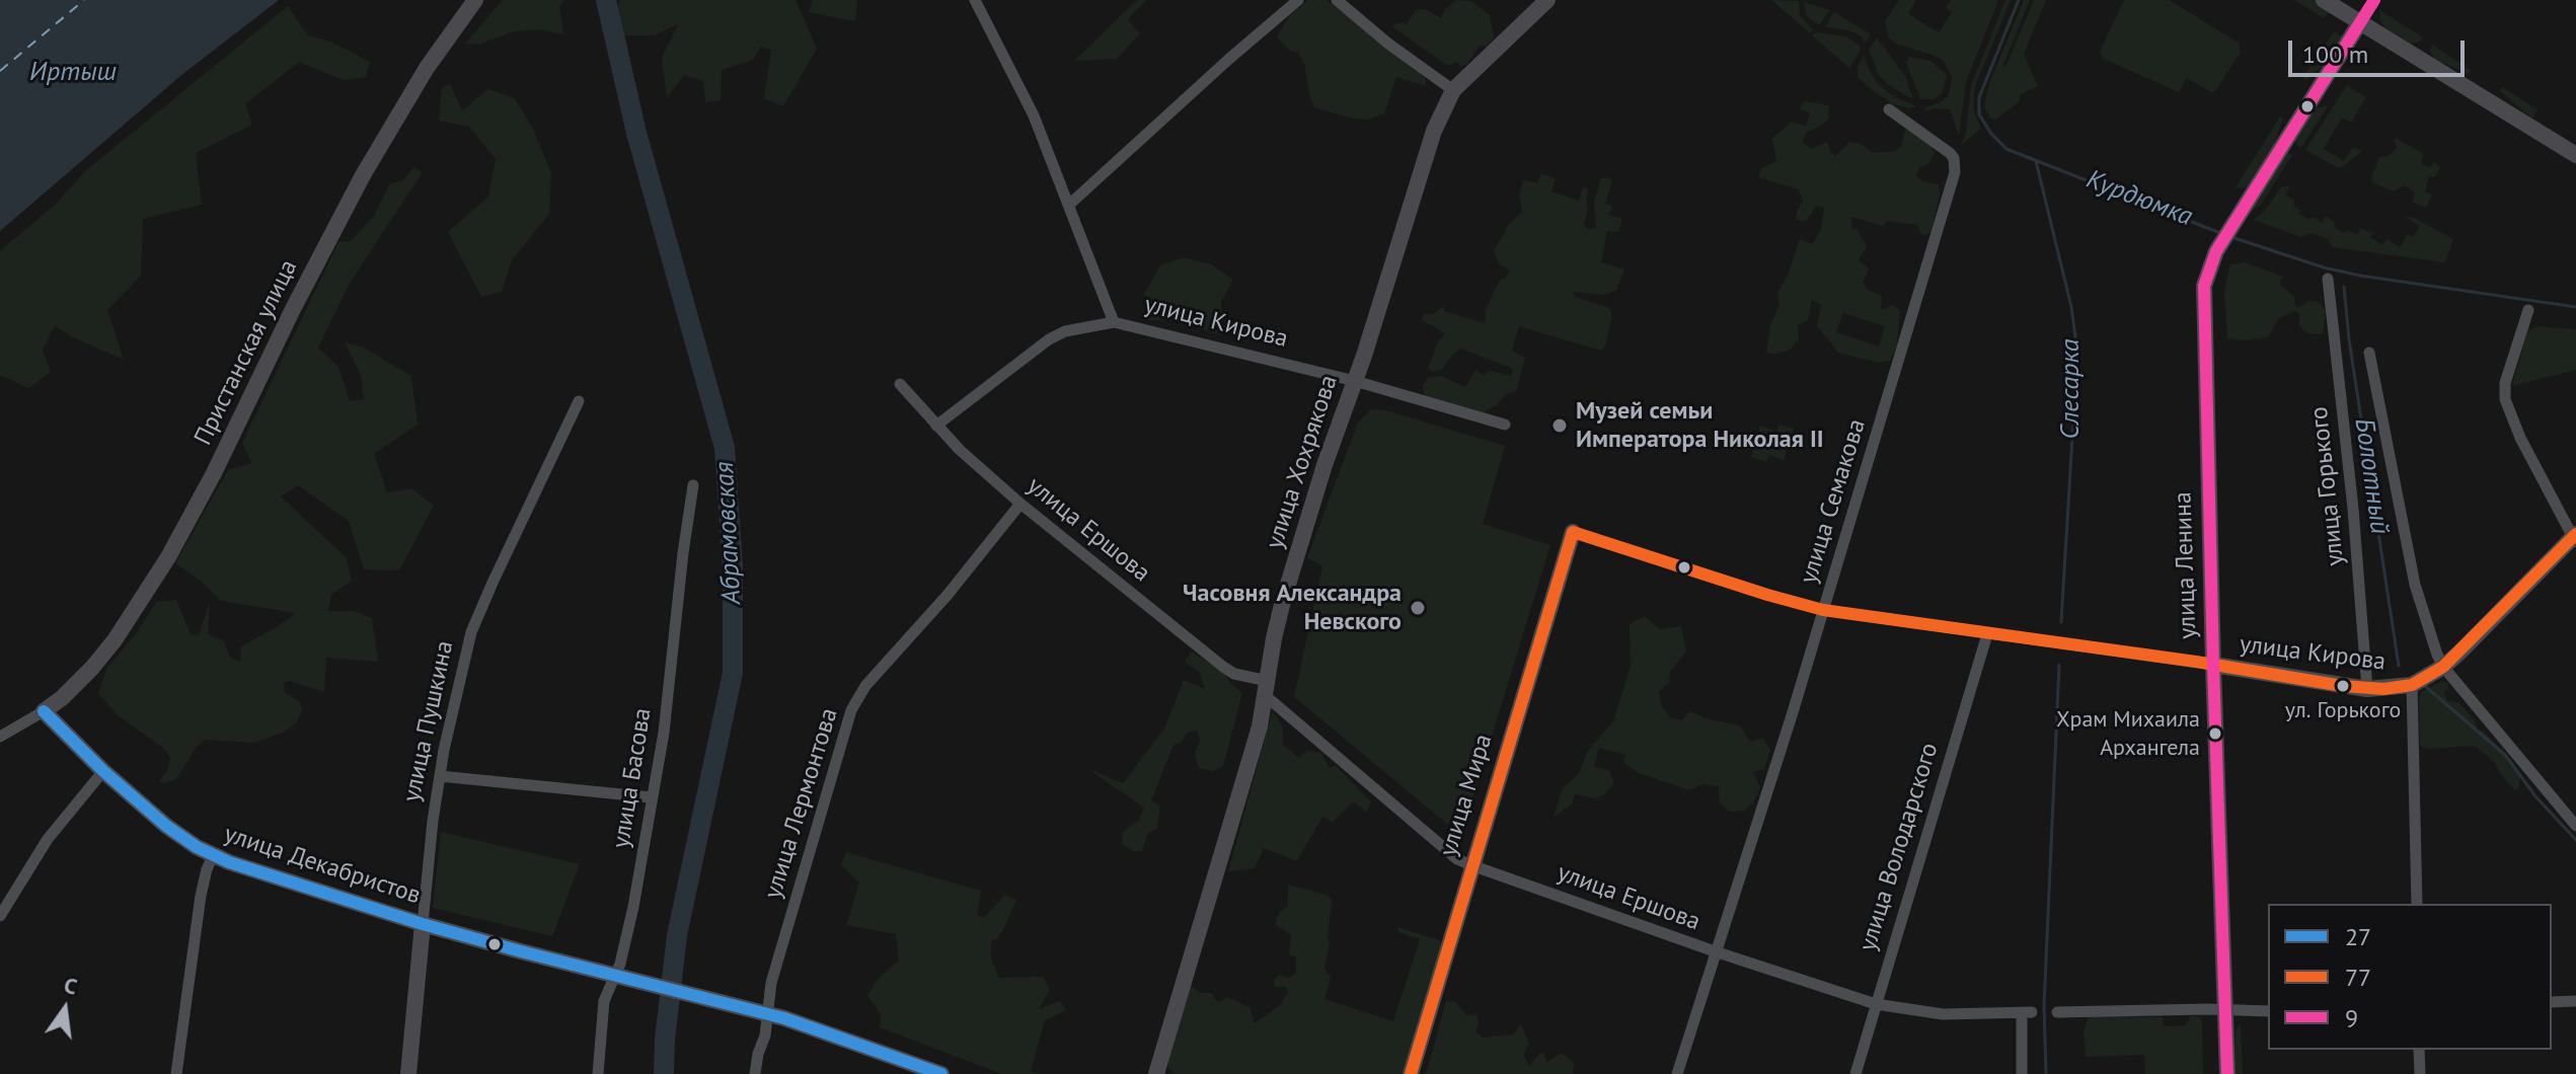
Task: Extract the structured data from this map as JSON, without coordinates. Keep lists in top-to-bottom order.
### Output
{
  "streets": {
    "main road": [
      "улица Кирова",
      "Пристанская улица",
      "улица Хохрякова",
      "улица Ленина",
      "улица Пушкина",
      "улица Мира",
      "улица Декабристов"
    ],
    "street": [
      "улица Горького",
      "улица Семакова",
      "улица Ершова",
      "улица Басова",
      "улица Лермонтова",
      "улица Володарского"
    ]
  },
  "crossings": [
    ["улица Кирова", "улица Хохрякова"],
    ["улица Кирова", "улица Горького"],
    ["улица Кирова", "улица Ленина"],
    ["улица Кирова", "улица Володарского"],
    ["Пристанская улица", "улица Декабристов"],
    ["улица Хохрякова", "улица Ершова"],
    ["улица Семакова", "улица Ершова"],
    ["улица Ершова", "улица Мира"],
    ["улица Ершова", "улица Лермонтова"],
    ["улица Ершова", "улица Володарского"],
    ["улица Пушкина", "улица Декабристов"],
    ["улица Басова", "улица Декабристов"],
    ["улица Лермонтова", "улица Декабристов"]
  ],
  "water": [
    "Иртыш",
    "Курдюмка",
    "Слесарка",
    "Болотный",
    "Абрамовская"
  ],
  "places": [
    "Музей семьи Императора Николая II",
    "Часовня Александра Невского",
    "ул. Горького",
    "Храм Михаила Архангела"
  ],
  "lines": ["transit line 9", "transit line 77", "transit line 27"],
  "legend": ["27", "77", "9"],
  "scale_bar": "100 m",
  "north": "top"
}
